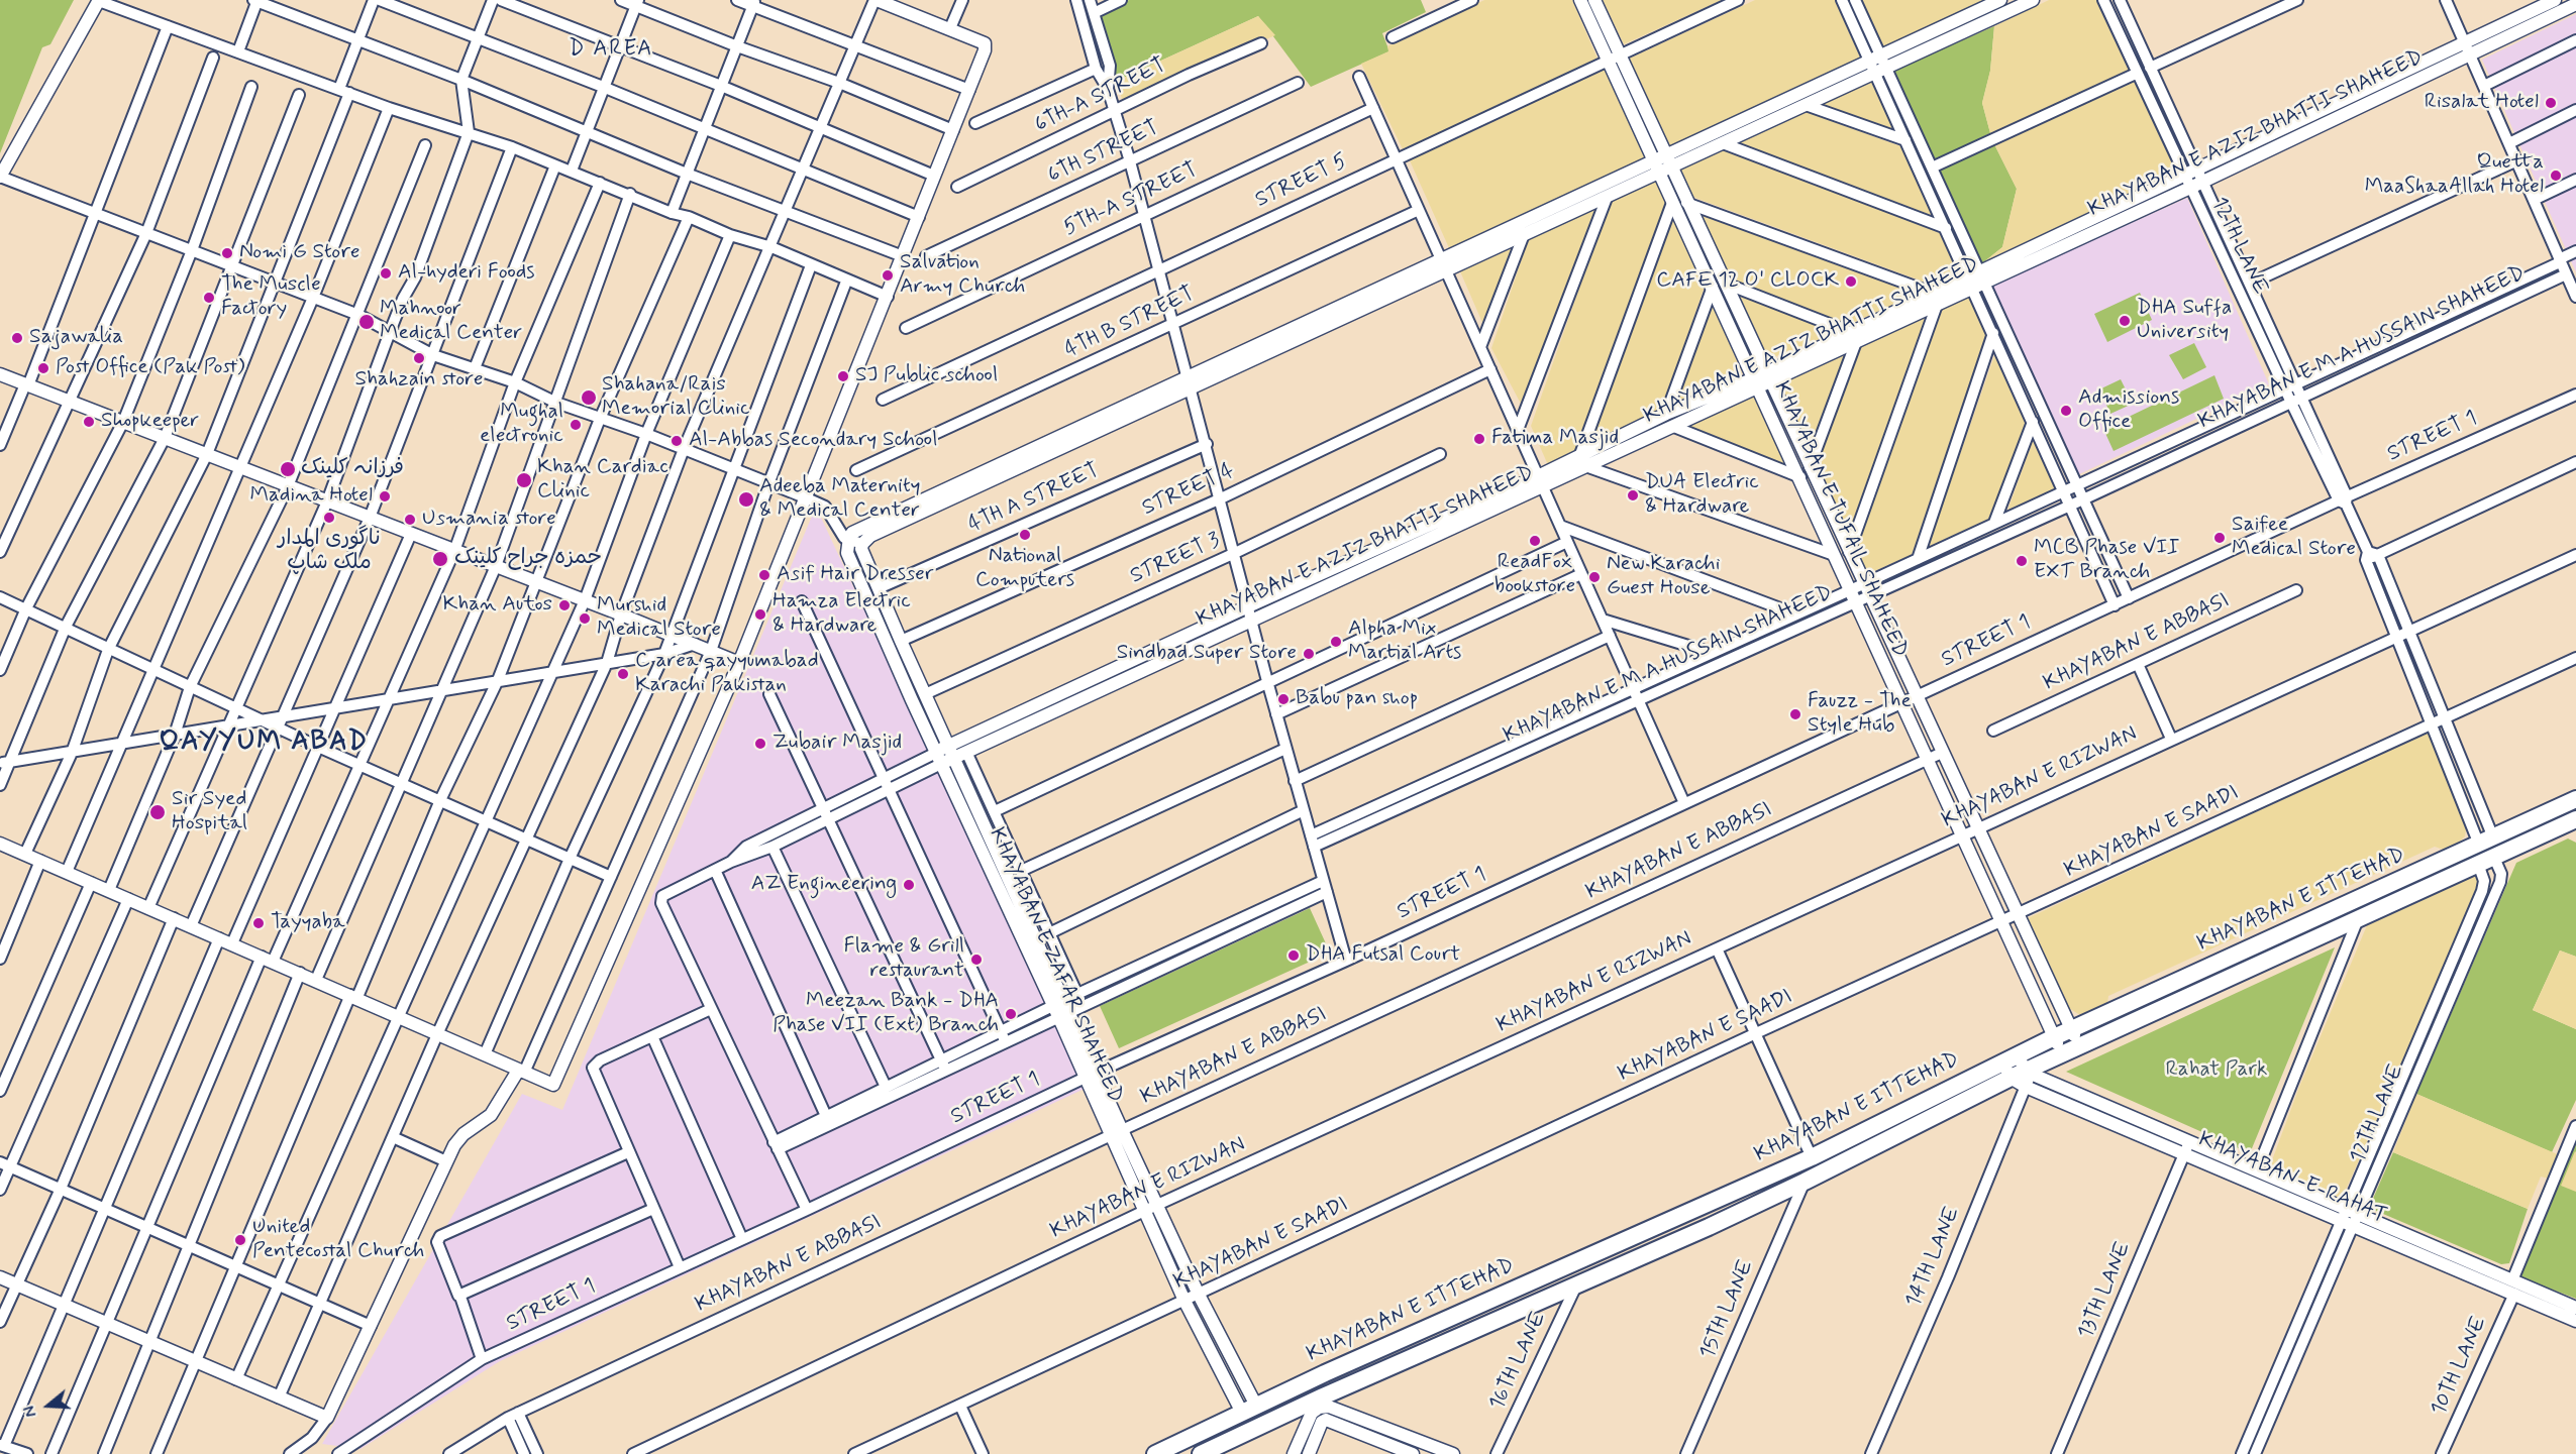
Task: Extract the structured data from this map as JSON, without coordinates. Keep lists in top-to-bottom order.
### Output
{
  "streets": {
    "main road": ["KHAYABAN E ITTEHAD"],
    "street": [
      "6TH-A STREET",
      "KHAYABAN E AZIZ BHATTI SHAHEED",
      "6TH STREET",
      "STREET 5",
      "5TH-A STREET",
      "12TH LANE",
      "4TH B STREET",
      "KHAYABAN E M A HUSSAIN SHAHEED",
      "STREET 1",
      "STREET 4",
      "4TH A STREET",
      "KHAYABAN E TUFAIL SHAHEED",
      "STREET 3",
      "KHAYABAN E ABBASI",
      "KHAYABAN E RIZWAN",
      "KHAYABAN E SAADI",
      "KHAYABAN E ZAFAR SHAHEED",
      "KHAYABAN-E-RAHAT",
      "14TH LANE",
      "13TH LANE",
      "15TH LANE",
      "16TH LANE",
      "10TH LANE"
    ]
  },
  "crossings": [
    ["KHAYABAN E AZIZ BHATTI SHAHEED", "12TH LANE"],
    ["KHAYABAN E AZIZ BHATTI SHAHEED", "KHAYABAN E TUFAIL SHAHEED"],
    ["KHAYABAN E AZIZ BHATTI SHAHEED", "KHAYABAN E ZAFAR SHAHEED"],
    ["STREET 5", "KHAYABAN E TUFAIL SHAHEED"],
    ["12TH LANE", "KHAYABAN E M A HUSSAIN SHAHEED"],
    ["12TH LANE", "STREET 1"],
    ["12TH LANE", "KHAYABAN E RIZWAN"],
    ["12TH LANE", "KHAYABAN E SAADI"],
    ["12TH LANE", "KHAYABAN E ITTEHAD"],
    ["12TH LANE", "KHAYABAN-E-RAHAT"],
    ["KHAYABAN E M A HUSSAIN SHAHEED", "KHAYABAN E TUFAIL SHAHEED"],
    ["STREET 1", "KHAYABAN E TUFAIL SHAHEED"],
    ["STREET 1", "KHAYABAN E ZAFAR SHAHEED"],
    ["KHAYABAN E TUFAIL SHAHEED", "KHAYABAN E ABBASI"],
    ["KHAYABAN E TUFAIL SHAHEED", "KHAYABAN E RIZWAN"],
    ["KHAYABAN E TUFAIL SHAHEED", "KHAYABAN E SAADI"],
    ["KHAYABAN E TUFAIL SHAHEED", "KHAYABAN E ITTEHAD"],
    ["KHAYABAN E ABBASI", "KHAYABAN E ZAFAR SHAHEED"],
    ["KHAYABAN E RIZWAN", "KHAYABAN E ZAFAR SHAHEED"],
    ["KHAYABAN E SAADI", "KHAYABAN E ZAFAR SHAHEED"],
    ["KHAYABAN E ITTEHAD", "KHAYABAN E ZAFAR SHAHEED"],
    ["KHAYABAN E ITTEHAD", "14TH LANE"],
    ["KHAYABAN E ITTEHAD", "15TH LANE"],
    ["KHAYABAN E ITTEHAD", "16TH LANE"],
    ["KHAYABAN-E-RAHAT", "13TH LANE"],
    ["KHAYABAN-E-RAHAT", "10TH LANE"]
  ],
  "districts": ["D AREA", "QAYYUM ABAD"],
  "parks": ["Rahat Park"],
  "places": [
    "Risalat Hotel",
    "Quetta MaaShaaAllah Hotel",
    "Nomi G Store",
    "Al-hyderi Foods",
    "Salvation Army Church",
    "CAFE 12 O' CLOCK",
    "The Muscle Factory",
    "DHA Suffa University",
    "Mahnoor Medical Center",
    "Sajawalia",
    "Shahzain store",
    "Post Office (Pak Post)",
    "SJ Public school",
    "Shahana/Rais Memorial Clinic",
    "Admissions Office",
    "Shopkeeper",
    "Mughal electronic",
    "Fatima Masjid",
    "Al-Abbas Secondary School",
    "فرزانہ کلینک",
    "Khan Cardiac Clinic",
    "DUA Electric & Hardware",
    "Madina Hotel",
    "Adeeba Maternity & Medical Center",
    "ناگوری المدار ملک شاپ",
    "Usmania store",
    "National Computers",
    "Saifee Medical Store",
    "ReadFox bookstore",
    "حمزہ جراح کلینک",
    "MCB Phase VII EXT Branch",
    "Asif Hair Dresser",
    "New Karachi Guest House",
    "Khan Autos",
    "Hamza Electric & Hardware",
    "Murshid Medical Store",
    "Alpha Mix Martial Arts",
    "Sindbad Super Store",
    "C area qayyumabad Karachi Pakistan",
    "Babu pan shop",
    "Fauzz - The Style Hub",
    "Zubair Masjid",
    "Sir Syed Hospital",
    "AZ Engineering",
    "Tayyaba",
    "DHA Futsal Court",
    "Flame & Grill restaurant",
    "Meezan Bank - DHA Phase VII (Ext) Branch",
    "United Pentecostal Church"
  ],
  "north": "left"
}
